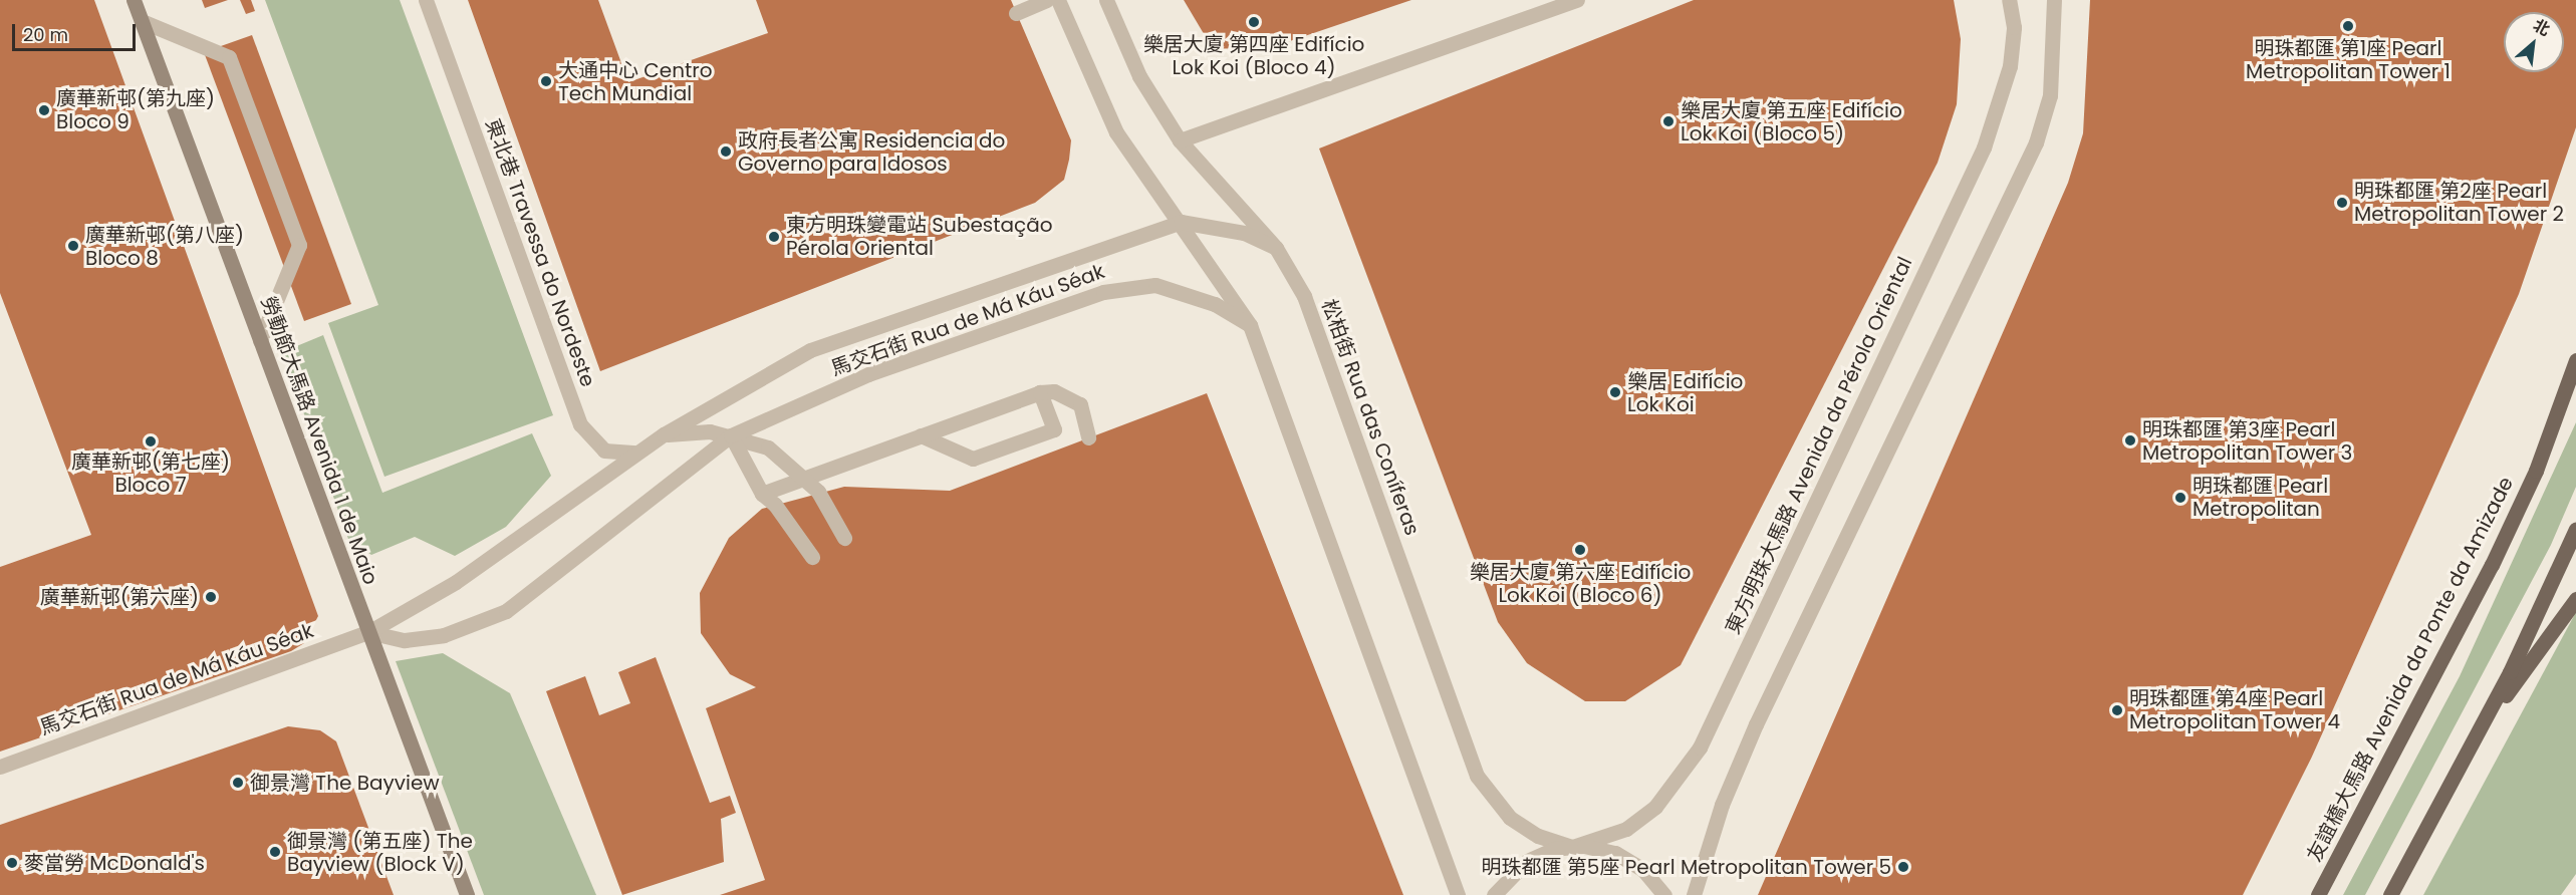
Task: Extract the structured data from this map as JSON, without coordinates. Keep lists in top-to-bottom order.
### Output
{
  "streets": {
    "main road": ["友誼橋大馬路 Avenida da Ponte da Amizade"],
    "street": [
      "東北巷 Travessa do Nordeste",
      "馬交石街 Rua de Má Káu Séak",
      "松柏街 Rua das Coníferas",
      "勞動節大馬路 Avenida 1 de Maio",
      "東方明珠大馬路 Avenida da Pérola Oriental"
    ]
  },
  "crossings": [
    ["東北巷 Travessa do Nordeste", "馬交石街 Rua de Má Káu Séak"],
    ["馬交石街 Rua de Má Káu Séak", "勞動節大馬路 Avenida 1 de Maio"],
    ["松柏街 Rua das Coníferas", "東方明珠大馬路 Avenida da Pérola Oriental"]
  ],
  "places": [
    "樂居大廈 第四座 Edifício Lok Koi (Bloco 4)",
    "明珠都匯 第1座 Pearl Metropolitan Tower 1",
    "大通中心 Centro Tech Mundial",
    "廣華新邨(第九座) Bloco 9",
    "樂居大廈 第五座 Edifício Lok Koi (Bloco 5)",
    "政府長者公寓 Residencia do Governo para Idosos",
    "明珠都匯 第2座 Pearl Metropolitan Tower 2",
    "東方明珠變電站 Subestação Pérola Oriental",
    "廣華新邨(第八座) Bloco 8",
    "樂居 Edifício Lok Koi",
    "明珠都匯 第3座 Pearl Metropolitan Tower 3",
    "廣華新邨(第七座) Bloco 7",
    "明珠都匯 Pearl Metropolitan",
    "樂居大廈 第六座 Edifício Lok Koi (Bloco 6)",
    "廣華新邨(第六座)",
    "明珠都匯 第4座 Pearl Metropolitan Tower 4",
    "御景灣 The Bayview",
    "御景灣 (第五座) The Bayview (Block V)",
    "麥當勞 McDonald's",
    "明珠都匯 第5座 Pearl Metropolitan Tower 5"
  ],
  "scale_bar": "20 m",
  "north": "top right"
}
